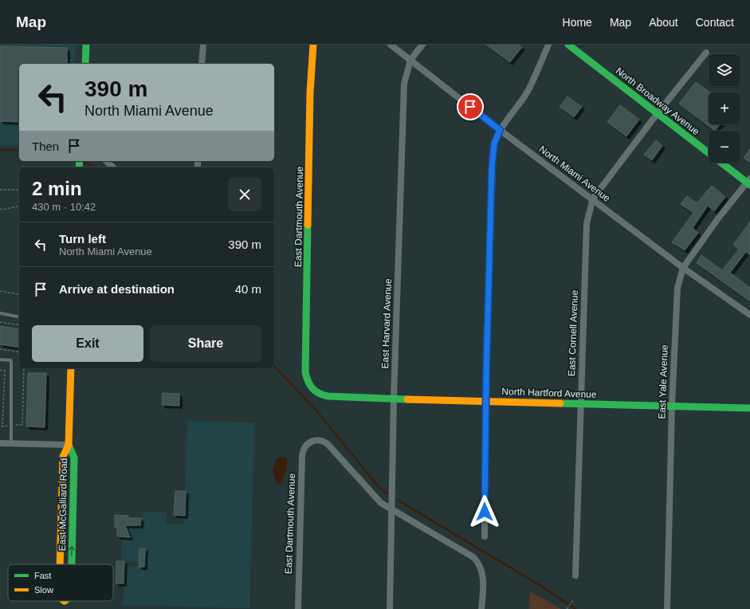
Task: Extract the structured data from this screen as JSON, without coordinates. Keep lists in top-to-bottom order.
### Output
{
  "streets": {
    "street": [
      "North Broadway Avenue",
      "North Miami Avenue",
      "East Dartmouth Avenue",
      "East Harvard Avenue",
      "East Cornell Avenue",
      "East Yale Avenue",
      "North Hartford Avenue",
      "East McGalliard Road"
    ]
  },
  "crossings": [
    ["North Broadway Avenue", "East Cornell Avenue"],
    ["North Broadway Avenue", "East Yale Avenue"],
    ["North Miami Avenue", "East Harvard Avenue"],
    ["North Miami Avenue", "East Cornell Avenue"],
    ["North Miami Avenue", "East Yale Avenue"],
    ["East Dartmouth Avenue", "East Harvard Avenue"],
    ["East Dartmouth Avenue", "North Hartford Avenue"],
    ["East Harvard Avenue", "North Hartford Avenue"],
    ["East Cornell Avenue", "North Hartford Avenue"],
    ["East Yale Avenue", "North Hartford Avenue"]
  ],
  "legend": ["Fast", "Slow"],
  "page": {
    "header": "Map",
    "nav": [
      "Home",
      "Map",
      "About",
      "Contact"
    ],
    "map_buttons": ["+", "−"],
    "turn": ["390 m", "North Miami Avenue"],
    "then": "Then",
    "heading": ["2 min", "430 m · 10:42"],
    "list": [
      {
        "name": "Turn left",
        "note": "North Miami Avenue",
        "value": "390 m"
      },
      {
        "name": "Arrive at destination",
        "value": "40 m"
      }
    ],
    "buttons": ["Exit", "Share"]
  }
}
